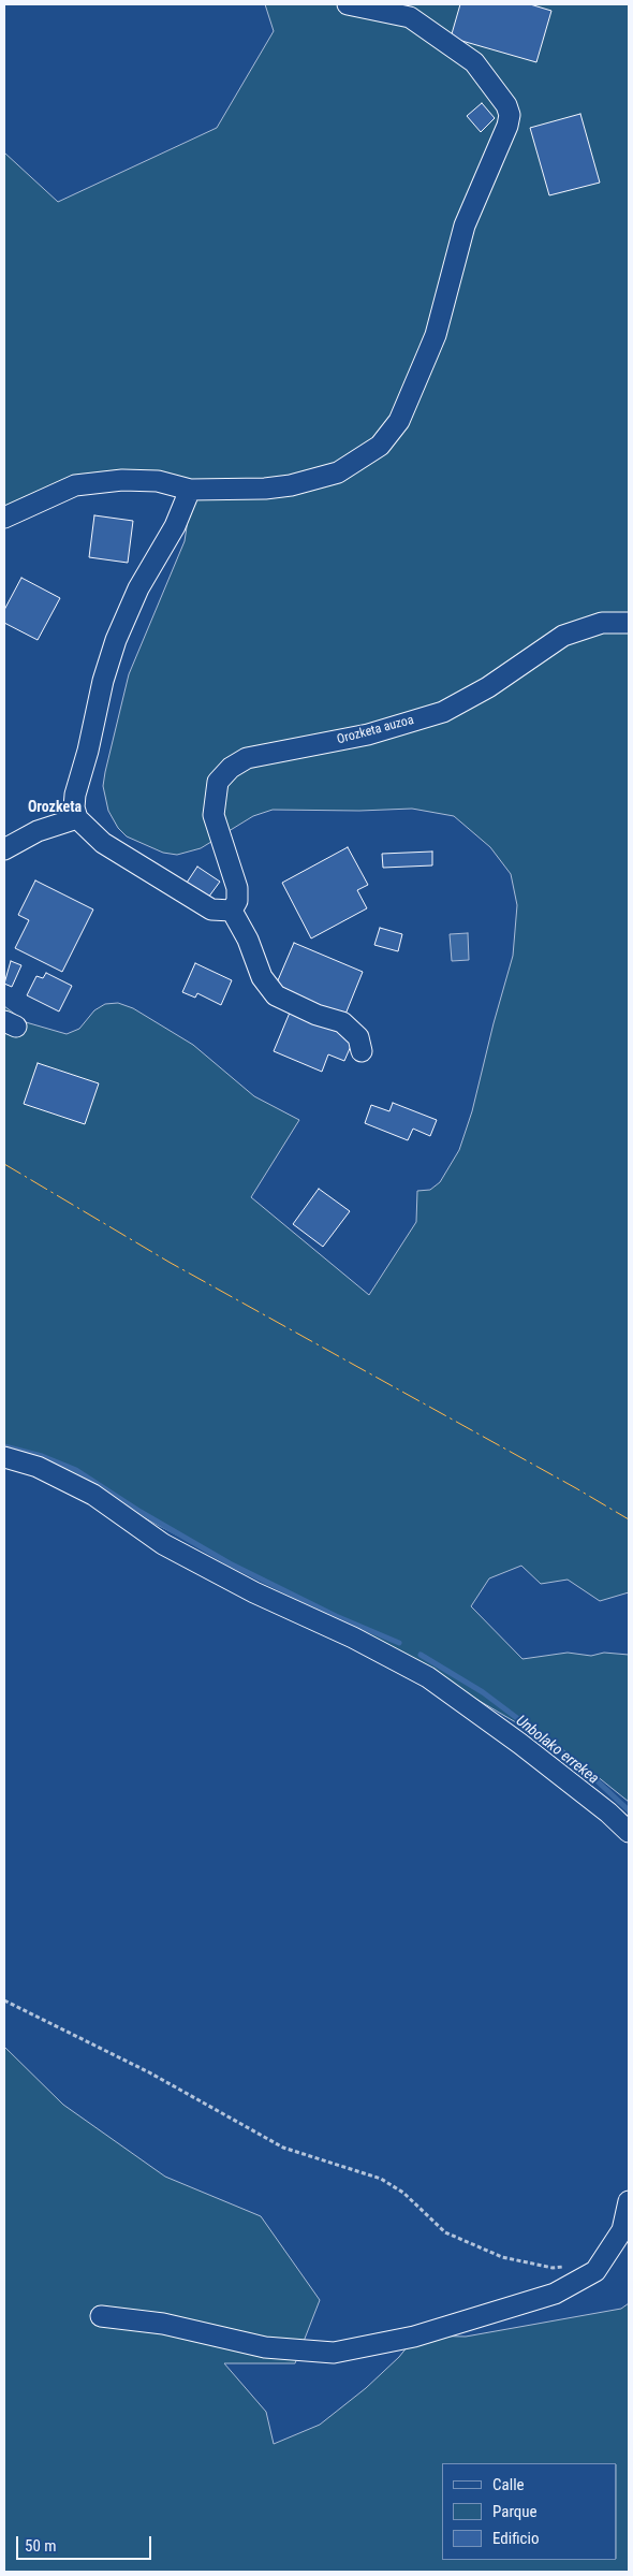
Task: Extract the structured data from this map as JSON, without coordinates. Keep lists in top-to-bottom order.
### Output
{
  "streets": {
    "street": ["Orozketa auzoa"]
  },
  "districts": ["Orozketa"],
  "water": ["Unbolako errekea"],
  "legend": ["Calle", "Parque", "Edificio"],
  "scale_bar": "50 m"
}
